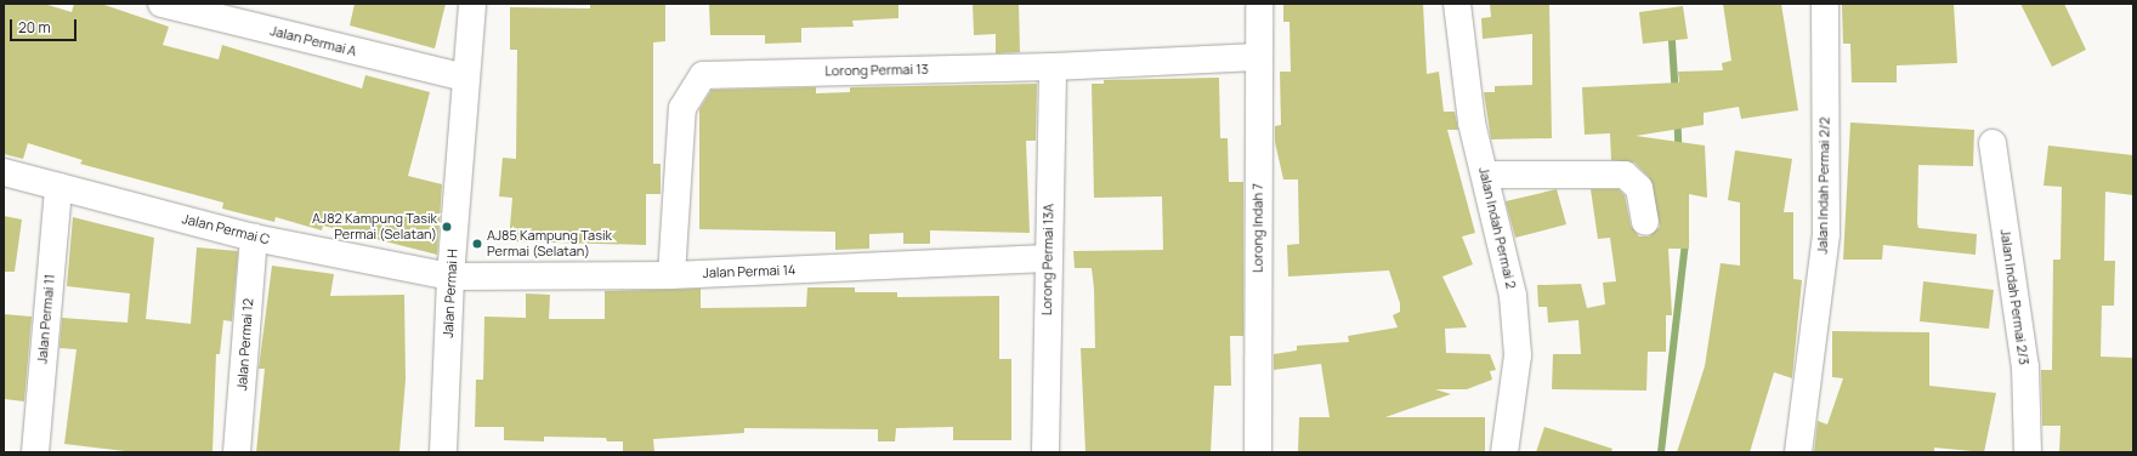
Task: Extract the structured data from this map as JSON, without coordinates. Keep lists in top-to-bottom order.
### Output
{
  "streets": {
    "street": [
      "Jalan Permai A",
      "Lorong Permai 13",
      "Jalan Indah Permai 2/2",
      "Lorong Indah 7",
      "Jalan Indah Permai 2",
      "Jalan Permai C",
      "Lorong Permai 13A",
      "Jalan Permai 14",
      "Jalan Permai H",
      "Jalan Indah Permai 2/3",
      "Jalan Permai 11",
      "Jalan Permai 12"
    ]
  },
  "crossings": [
    ["Jalan Permai A", "Jalan Permai H"],
    ["Lorong Permai 13", "Lorong Indah 7"],
    ["Lorong Permai 13", "Lorong Permai 13A"],
    ["Lorong Permai 13", "Jalan Permai 14"],
    ["Jalan Permai C", "Jalan Permai 14"],
    ["Jalan Permai C", "Jalan Permai H"],
    ["Jalan Permai C", "Jalan Permai 11"],
    ["Jalan Permai C", "Jalan Permai 12"],
    ["Lorong Permai 13A", "Jalan Permai 14"],
    ["Jalan Permai 14", "Jalan Permai H"]
  ],
  "places": ["AJ82 Kampung Tasik Permai (Selatan)", "AJ85 Kampung Tasik Permai (Selatan)"],
  "scale_bar": "20 m"
}
